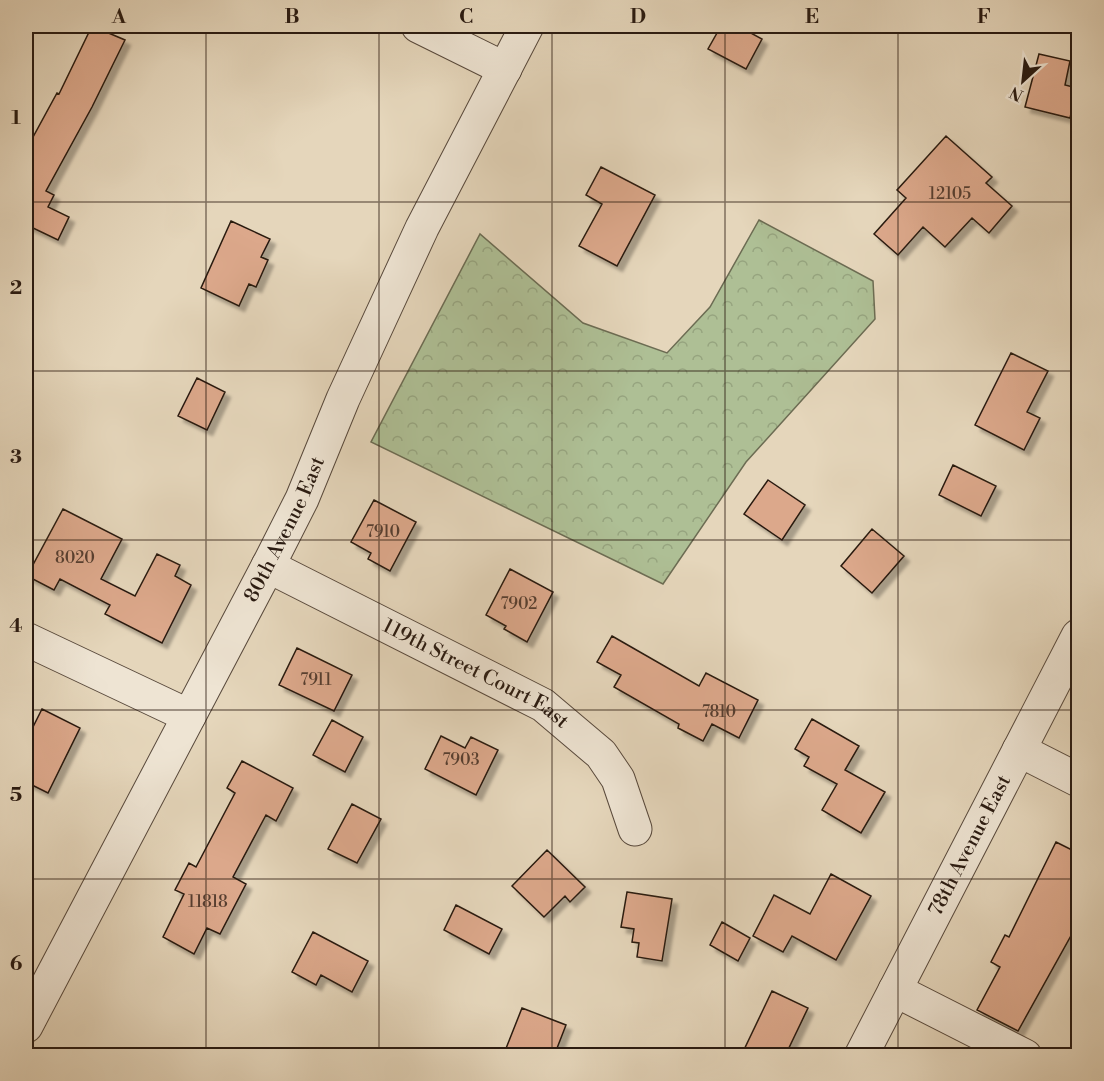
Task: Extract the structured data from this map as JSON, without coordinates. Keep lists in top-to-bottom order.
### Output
{
  "streets": {
    "street": ["80th Avenue East", "119th Street Court East", "78th Avenue East"]
  },
  "crossings": [
    ["80th Avenue East", "119th Street Court East"]
  ],
  "house_numbers": [
    "12105",
    "7910",
    "8020",
    "7902",
    "7911",
    "7810",
    "7903",
    "11818"
  ],
  "north": "bottom left",
  "grid": {
    "columns": [
      "A",
      "B",
      "C",
      "D",
      "E",
      "F"
    ],
    "rows": [
      "1",
      "2",
      "3",
      "4",
      "5",
      "6"
    ]
  }
}
